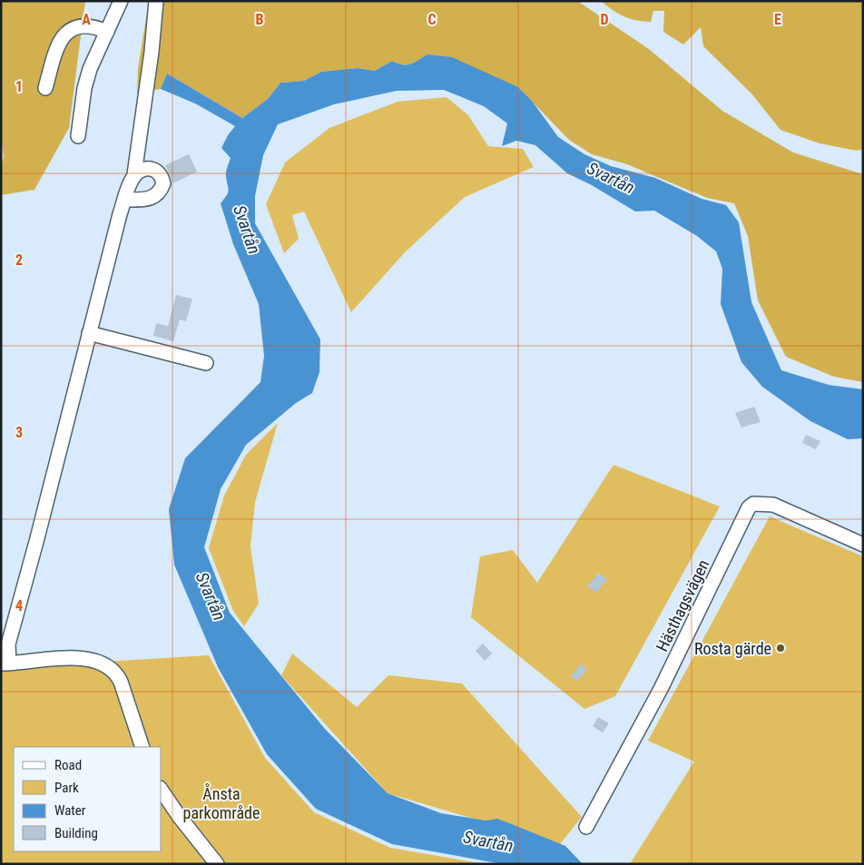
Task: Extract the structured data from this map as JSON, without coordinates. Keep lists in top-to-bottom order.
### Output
{
  "streets": {
    "lane": ["Hästhagsvägen"]
  },
  "water": ["Svartån"],
  "parks": ["Ånsta parkområde"],
  "places": ["Rosta gärde"],
  "legend": [
    "Road",
    "Park",
    "Water",
    "Building"
  ],
  "grid": {
    "columns": [
      "A",
      "B",
      "C",
      "D",
      "E"
    ],
    "rows": [
      "1",
      "2",
      "3",
      "4"
    ]
  }
}
